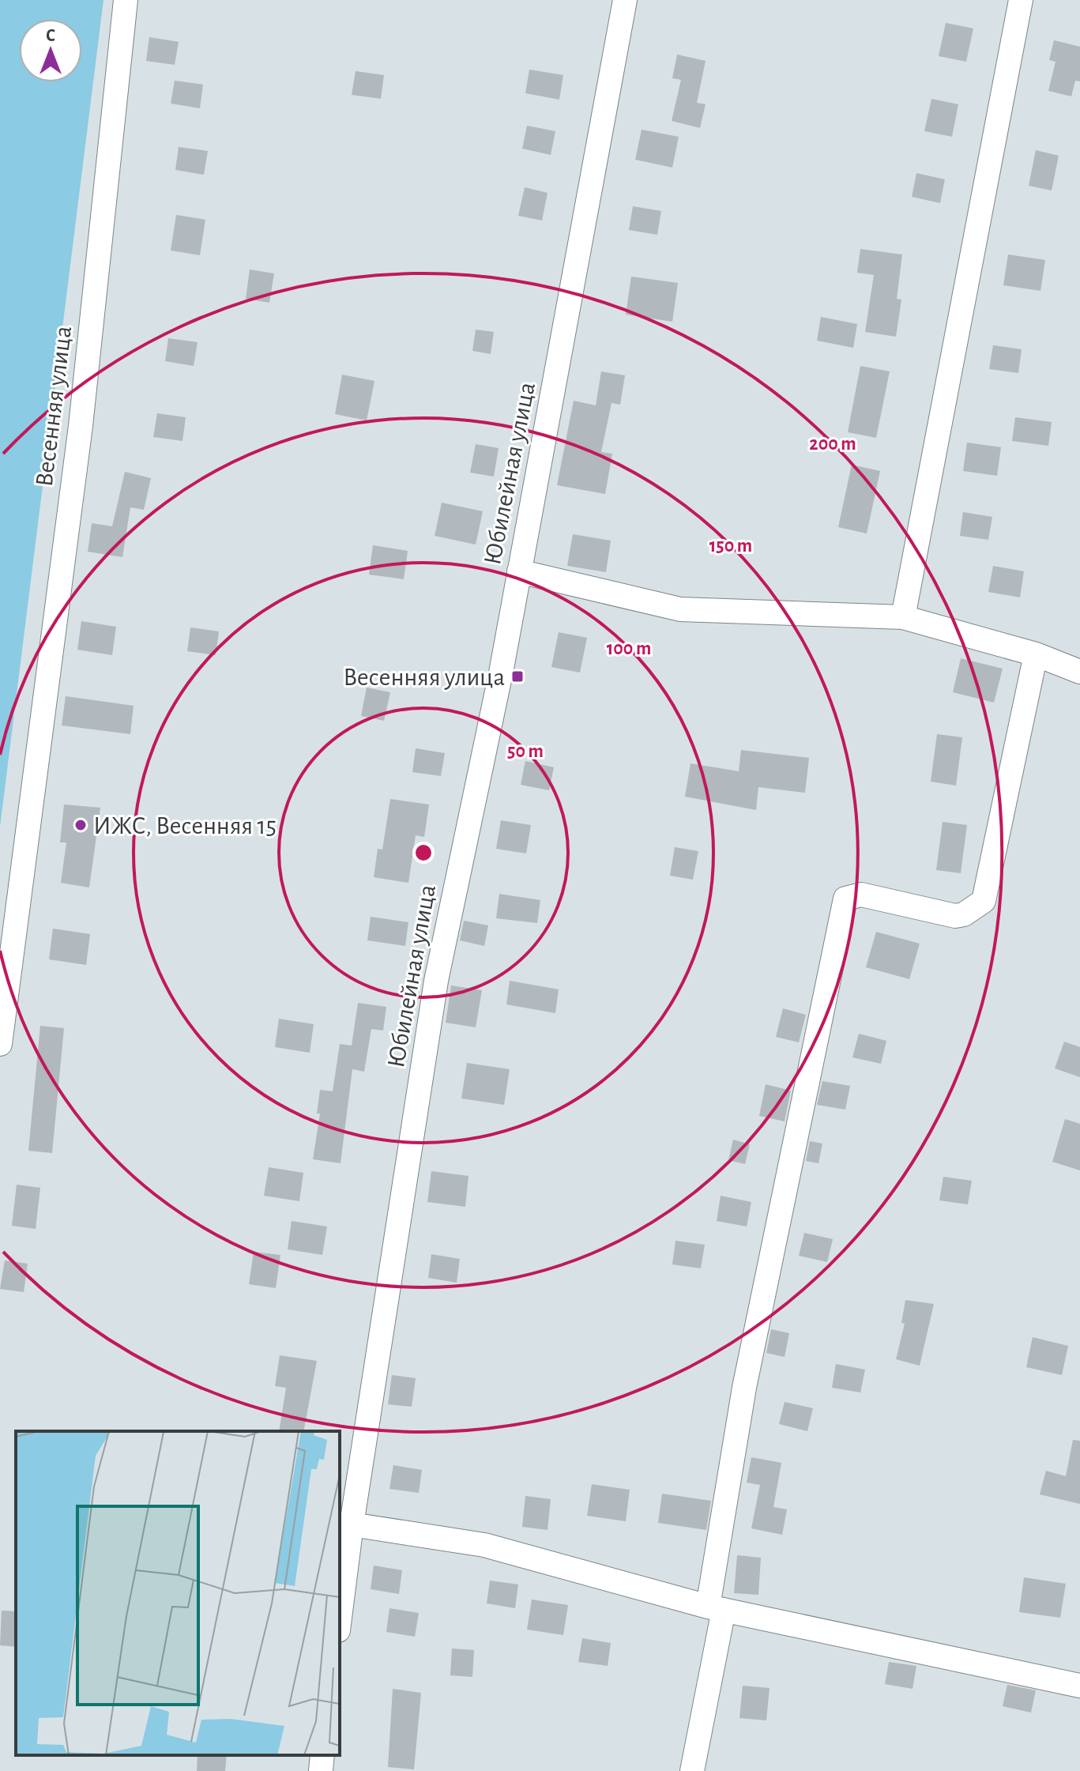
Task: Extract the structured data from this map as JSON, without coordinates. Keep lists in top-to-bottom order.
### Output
{
  "streets": {
    "street": ["Весенняя улица", "Юбилейная улица"]
  },
  "places": {
    "transit": ["Весенняя улица"],
    "other": ["ИЖС, Весенняя 15"]
  },
  "north": "top",
  "rings": [
    "200 m",
    "150 m",
    "100 m",
    "50 m"
  ]
}
